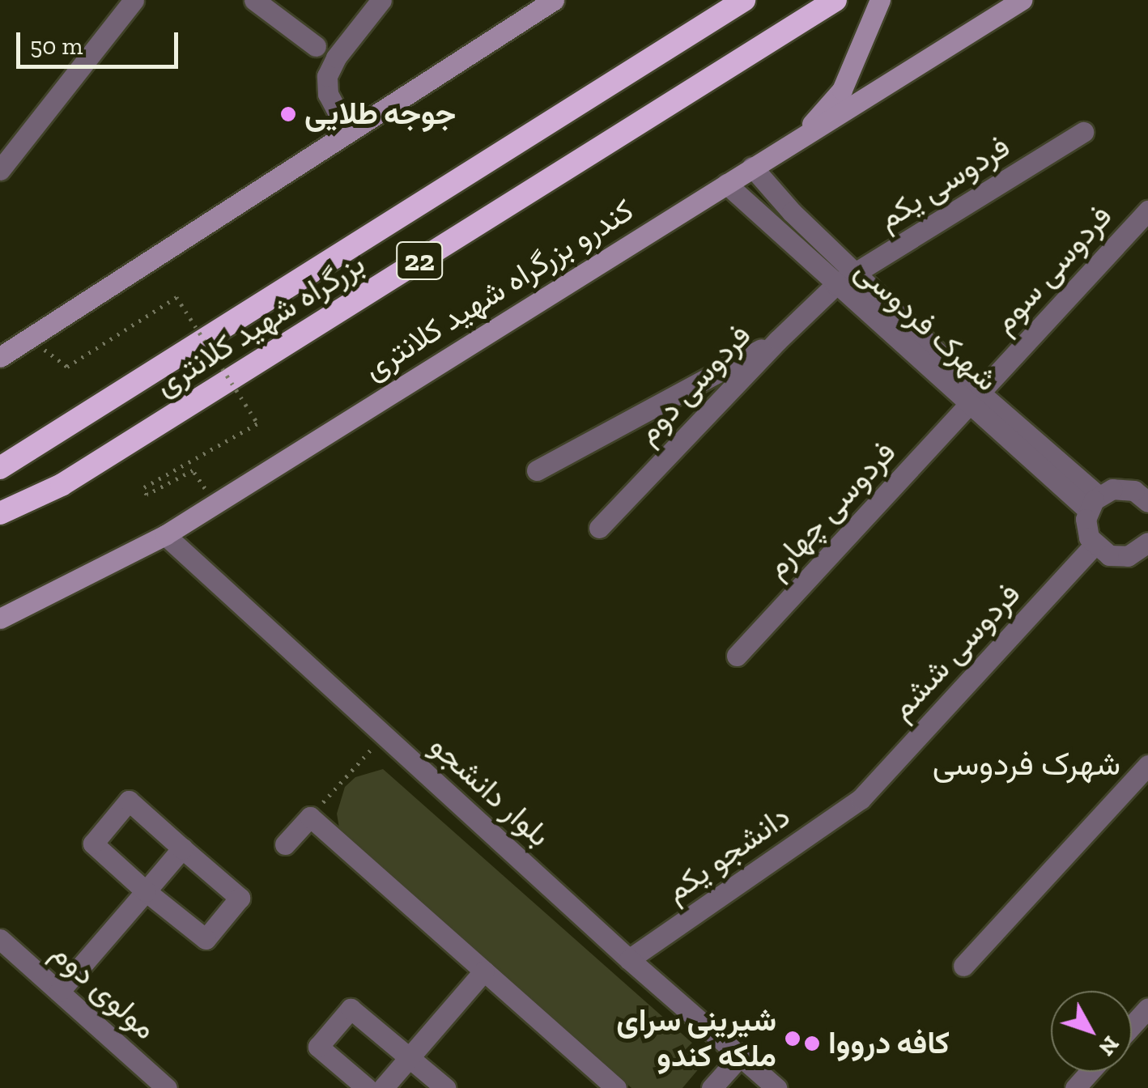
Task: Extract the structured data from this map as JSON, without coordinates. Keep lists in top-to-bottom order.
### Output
{
  "streets": {
    "highway": ["22", "بزرگراه شهید کلانتری"],
    "main road": ["کندرو بزرگراه شهید کلانتری"],
    "street": [
      "فردوسی یکم",
      "فردوسی سوم",
      "شهرک فردوسی",
      "فردوسی دوم",
      "فردوسی چهارم",
      "فردوسی ششم",
      "بلوار دانشجو",
      "دانشجو یکم",
      "مولوی دوم"
    ]
  },
  "crossings": [
    ["فردوسی یکم", "شهرک فردوسی"],
    ["فردوسی یکم", "فردوسی دوم"],
    ["فردوسی سوم", "شهرک فردوسی"],
    ["فردوسی سوم", "فردوسی چهارم"],
    ["کندرو بزرگراه شهید کلانتری", "شهرک فردوسی"],
    ["کندرو بزرگراه شهید کلانتری", "بلوار دانشجو"],
    ["شهرک فردوسی", "فردوسی دوم"],
    ["شهرک فردوسی", "فردوسی چهارم"],
    ["فردوسی ششم", "دانشجو یکم"],
    ["بلوار دانشجو", "دانشجو یکم"]
  ],
  "districts": ["شهرک فردوسی"],
  "places": ["جوجه طلایی", "شیرینی سرای ملکه کندو", "کافه درووا"],
  "scale_bar": "50 m",
  "north": "bottom right"
}
